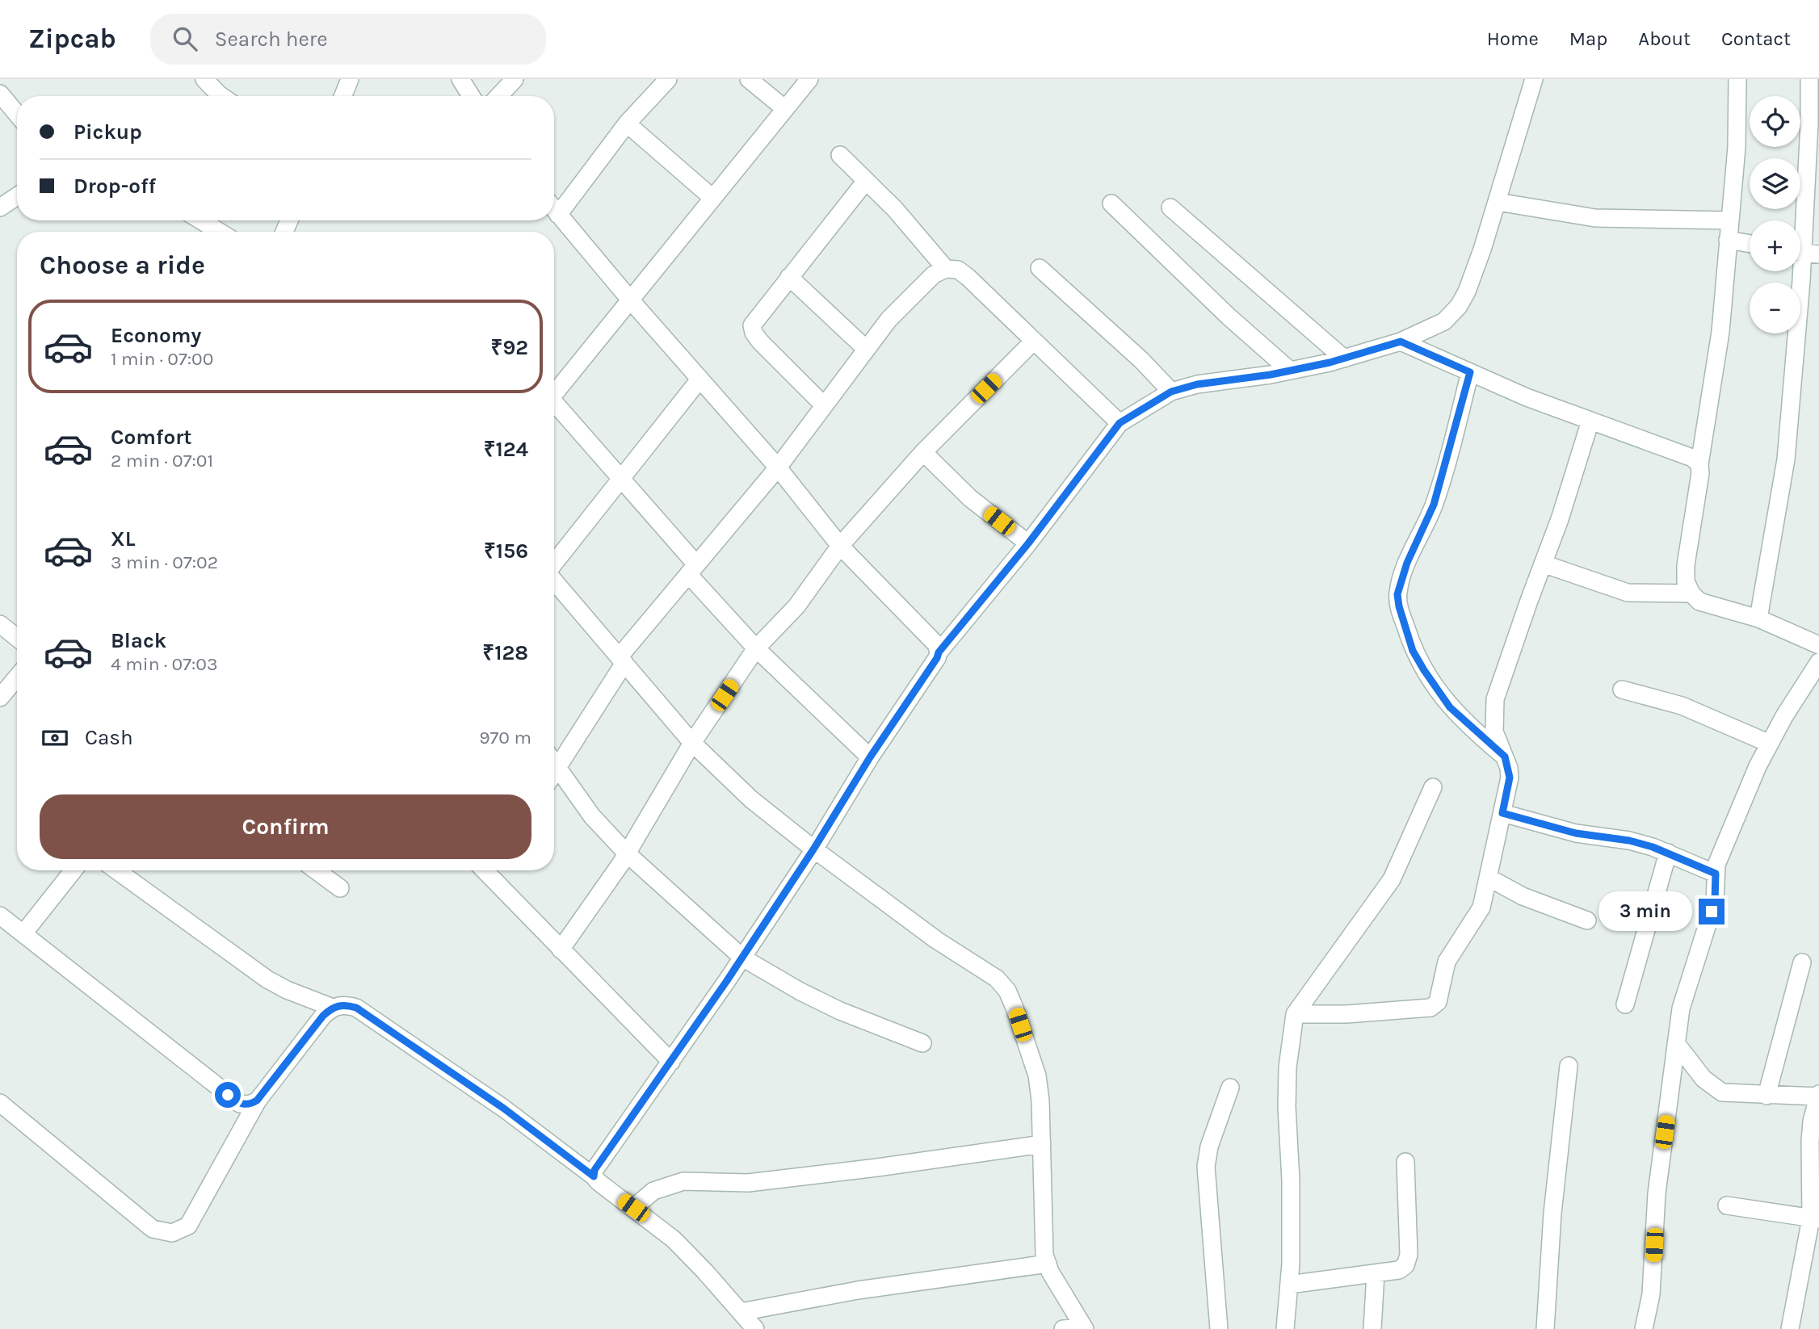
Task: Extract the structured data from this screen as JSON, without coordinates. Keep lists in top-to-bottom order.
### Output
{
  "page": {
    "header": "Zipcab",
    "search": "Search here",
    "nav": [
      "Home",
      "Map",
      "About",
      "Contact"
    ],
    "map_buttons": ["+", "−"],
    "banner": ["Pickup", "Drop-off"],
    "heading": "Choose a ride",
    "list": [
      {
        "name": "Economy",
        "note": "1 min · 07:00",
        "value": "₹92"
      },
      {
        "name": "Comfort",
        "note": "2 min · 07:01",
        "value": "₹124"
      },
      {
        "name": "XL",
        "note": "3 min · 07:02",
        "value": "₹156"
      },
      {
        "name": "Black",
        "note": "4 min · 07:03",
        "value": "₹128"
      }
    ],
    "pay": ["Cash", "970 m"],
    "buttons": "Confirm",
    "bubble": "3 min"
  }
}
